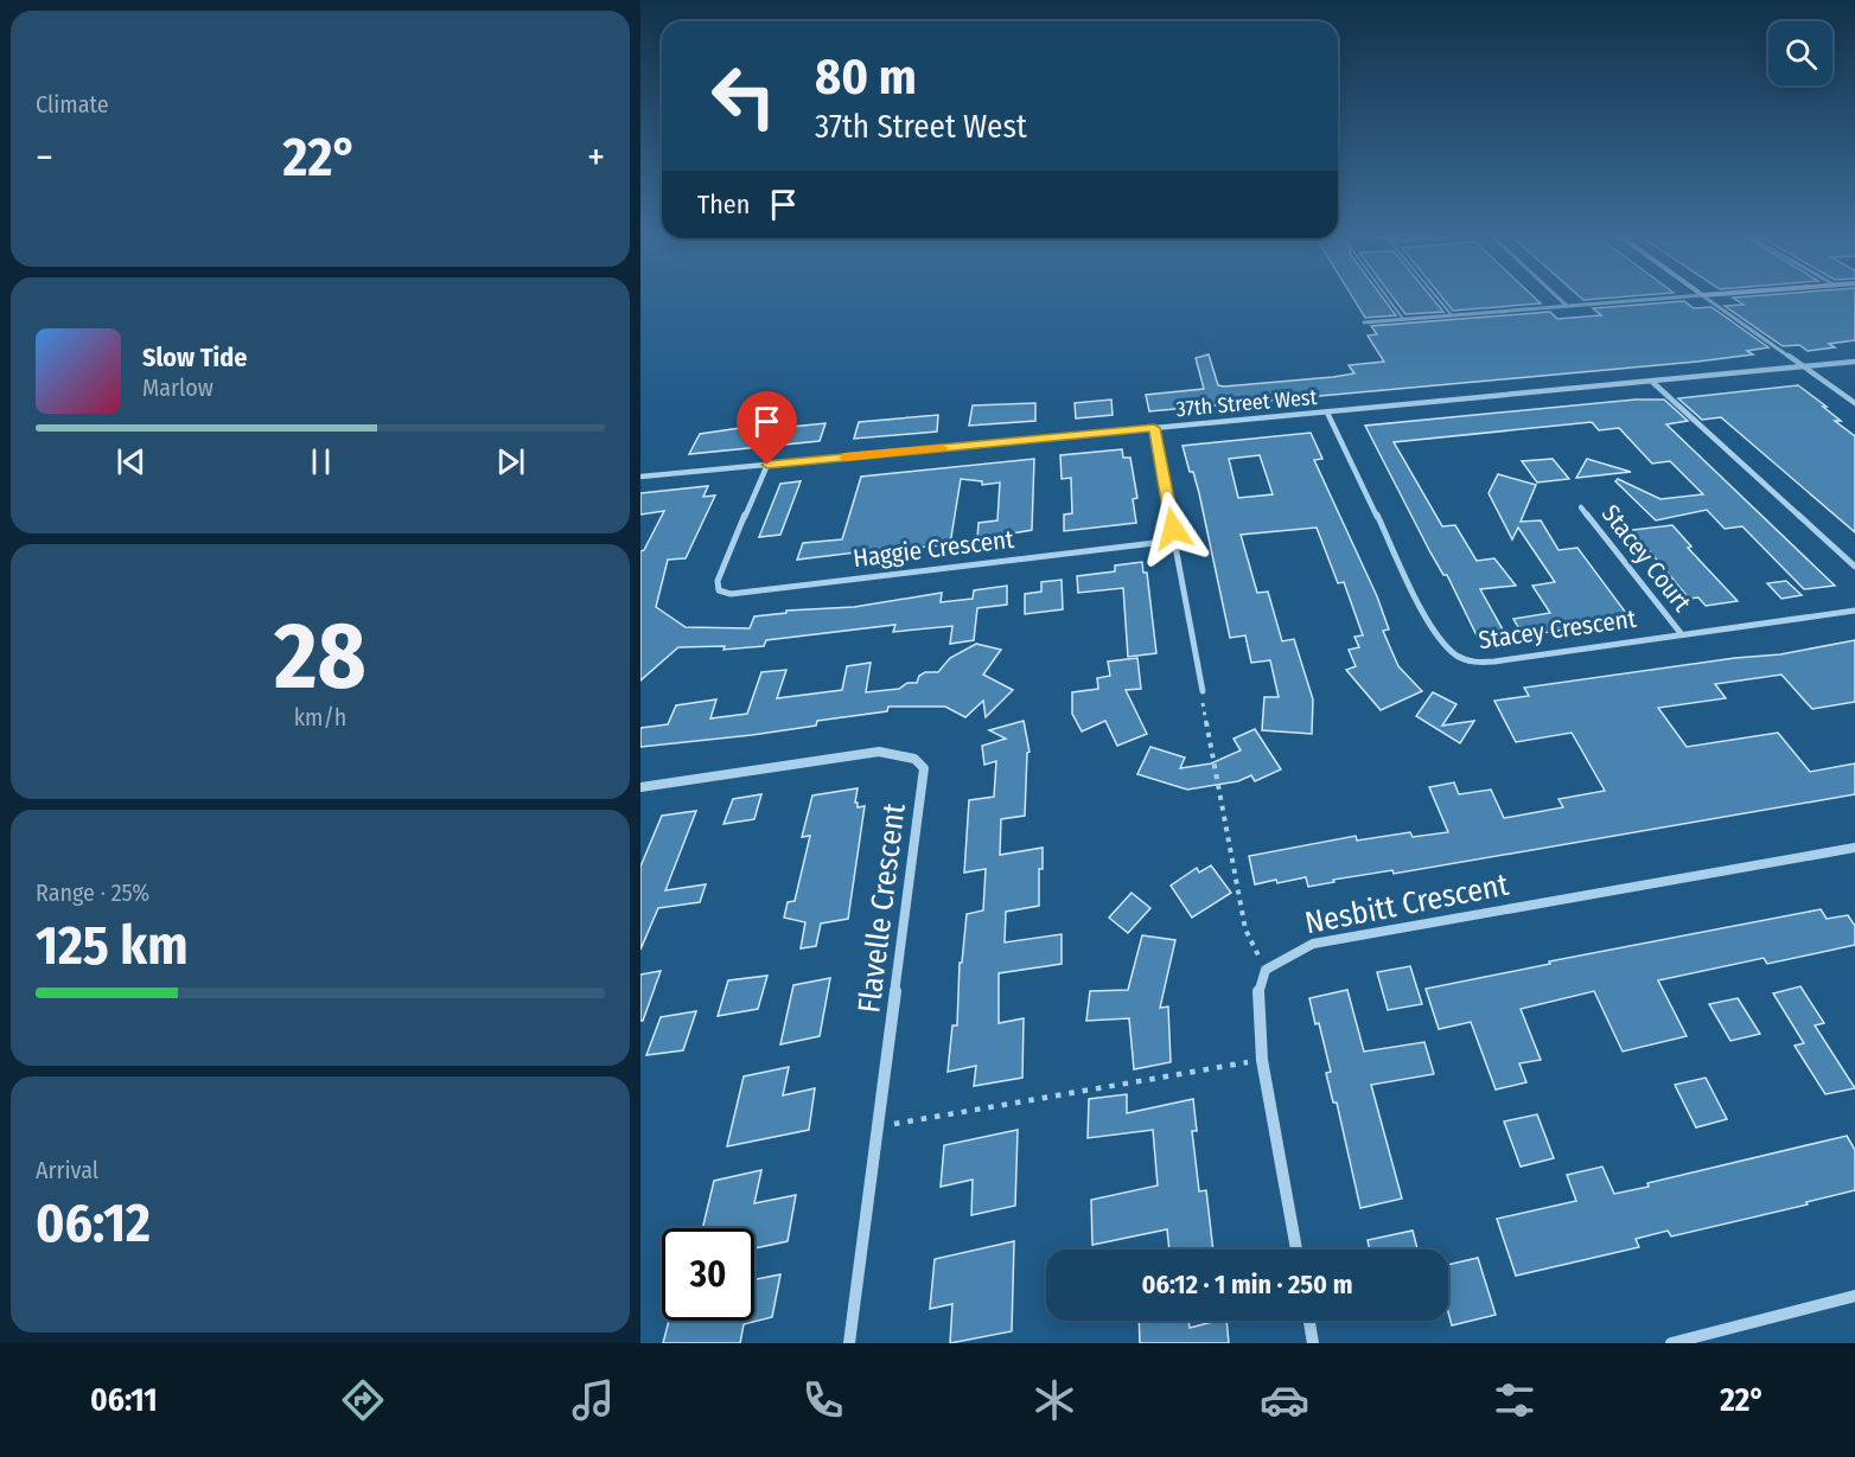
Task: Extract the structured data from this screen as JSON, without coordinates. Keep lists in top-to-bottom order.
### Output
{
  "streets": {
    "street": [
      "37th Street West",
      "Haggie Crescent",
      "Stacey Court",
      "Stacey Crescent",
      "Nesbitt Crescent",
      "Flavelle Crescent"
    ]
  },
  "crossings": [
    ["37th Street West", "Haggie Crescent"],
    ["37th Street West", "Stacey Crescent"],
    ["Stacey Court", "Stacey Crescent"]
  ],
  "page": {
    "tile": [
      "Climate",
      ["28", "km/h"],
      ["Range · 25%", "125 km"],
      ["Arrival", "06:12"]
    ],
    "turn": ["80 m", "37th Street West"],
    "heat": ["−", "22°", "+"],
    "then": "Then",
    "song": ["Slow Tide", "Marlow"],
    "limit": "30",
    "trip": "06:12 · 1 min · 250 m",
    "tabs": ["06:11", "22°"]
  }
}
